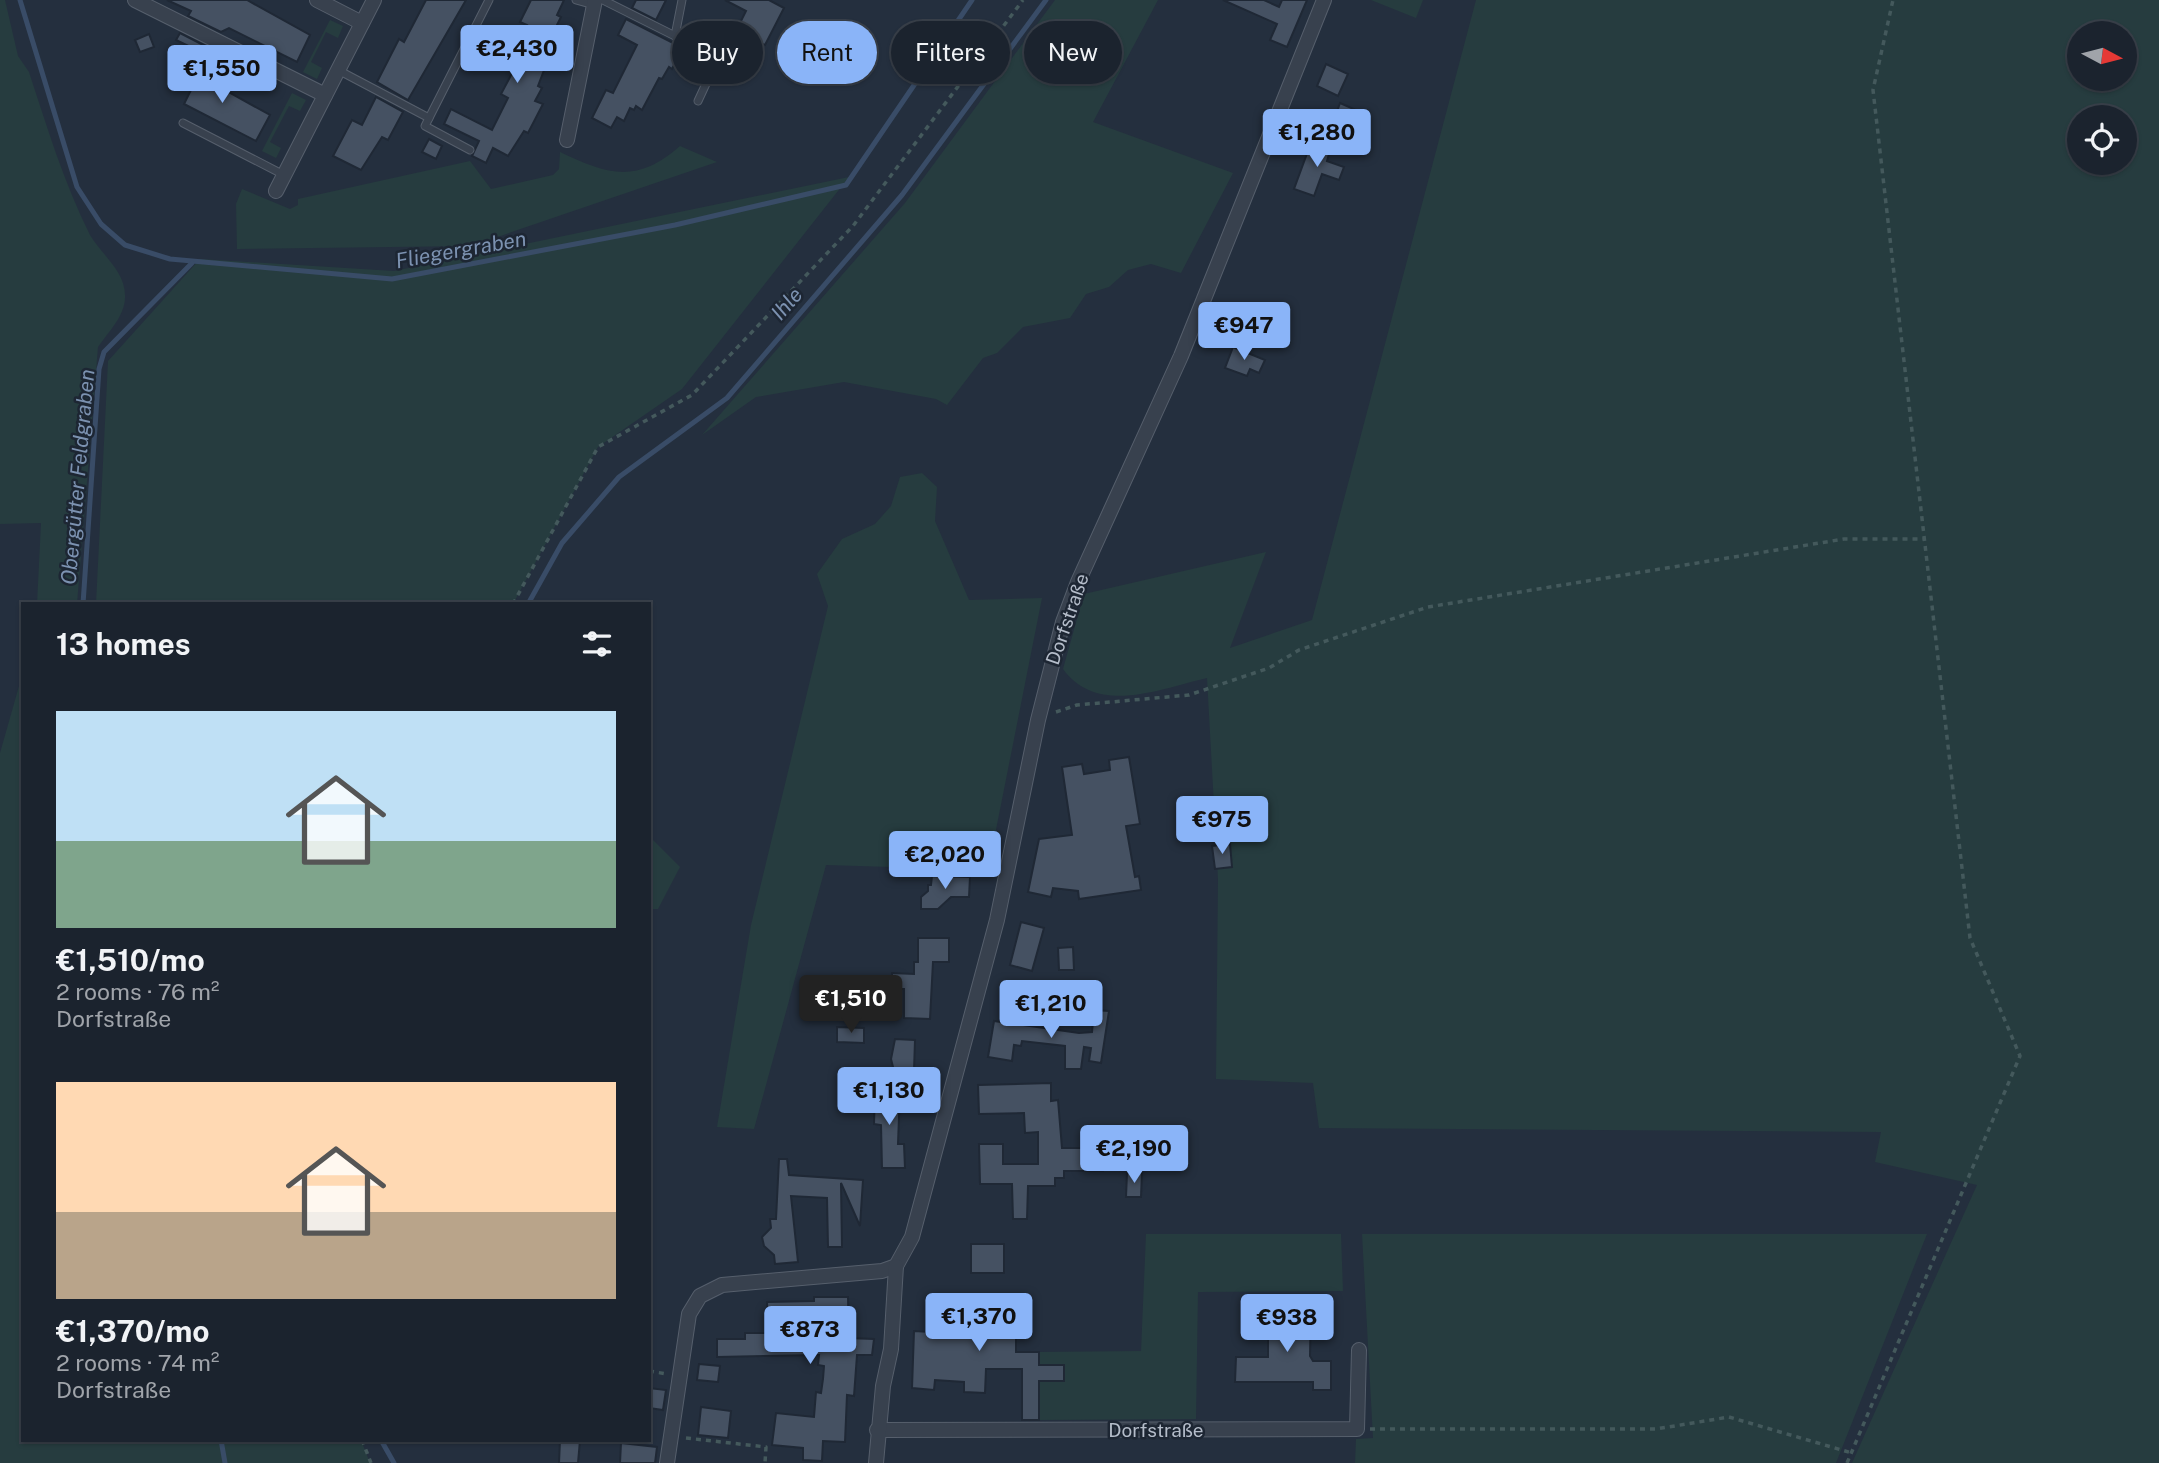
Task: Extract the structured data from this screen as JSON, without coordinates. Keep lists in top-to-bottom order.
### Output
{
  "streets": {
    "street": ["Dorfstraße"]
  },
  "water": ["Fliegergraben", "Ihle", "Obergütter Feldgraben"],
  "north": "right",
  "page": {
    "chip": [
      "Buy",
      "Rent",
      "Filters",
      "New"
    ],
    "price": [
      "€2,430",
      "€1,550",
      "€1,280",
      "€947",
      "€975",
      "€2,020",
      "€1,510",
      "€1,210",
      "€1,130",
      "€2,190",
      "€1,370",
      "€938",
      "€873"
    ],
    "heading": "13 homes",
    "list": [
      {
        "name": "€1,510/mo",
        "note": "2 rooms · 76 m² · Dorfstraße"
      },
      {
        "name": "€1,370/mo",
        "note": "2 rooms · 74 m² · Dorfstraße"
      }
    ]
  }
}
